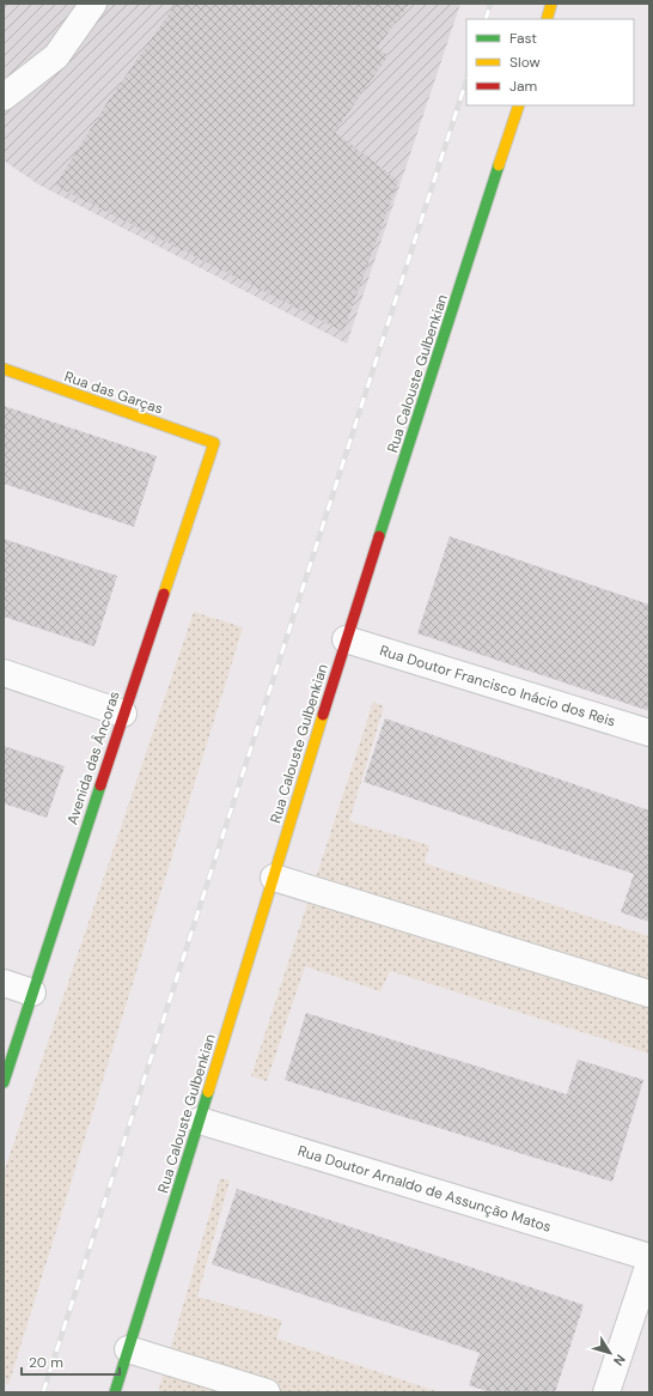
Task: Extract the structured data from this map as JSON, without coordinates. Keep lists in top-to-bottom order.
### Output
{
  "streets": {
    "street": [
      "Rua Calouste Gulbenkian",
      "Rua das Garças",
      "Rua Doutor Francisco Inácio dos Reis",
      "Avenida das Âncoras",
      "Rua Doutor Arnaldo de Assunção Matos"
    ]
  },
  "crossings": [
    ["Rua Calouste Gulbenkian", "Rua Doutor Francisco Inácio dos Reis"],
    ["Rua Calouste Gulbenkian", "Rua Doutor Arnaldo de Assunção Matos"],
    ["Rua das Garças", "Avenida das Âncoras"]
  ],
  "legend": ["Fast", "Slow", "Jam"],
  "scale_bar": "20 m",
  "north": "bottom right"
}
